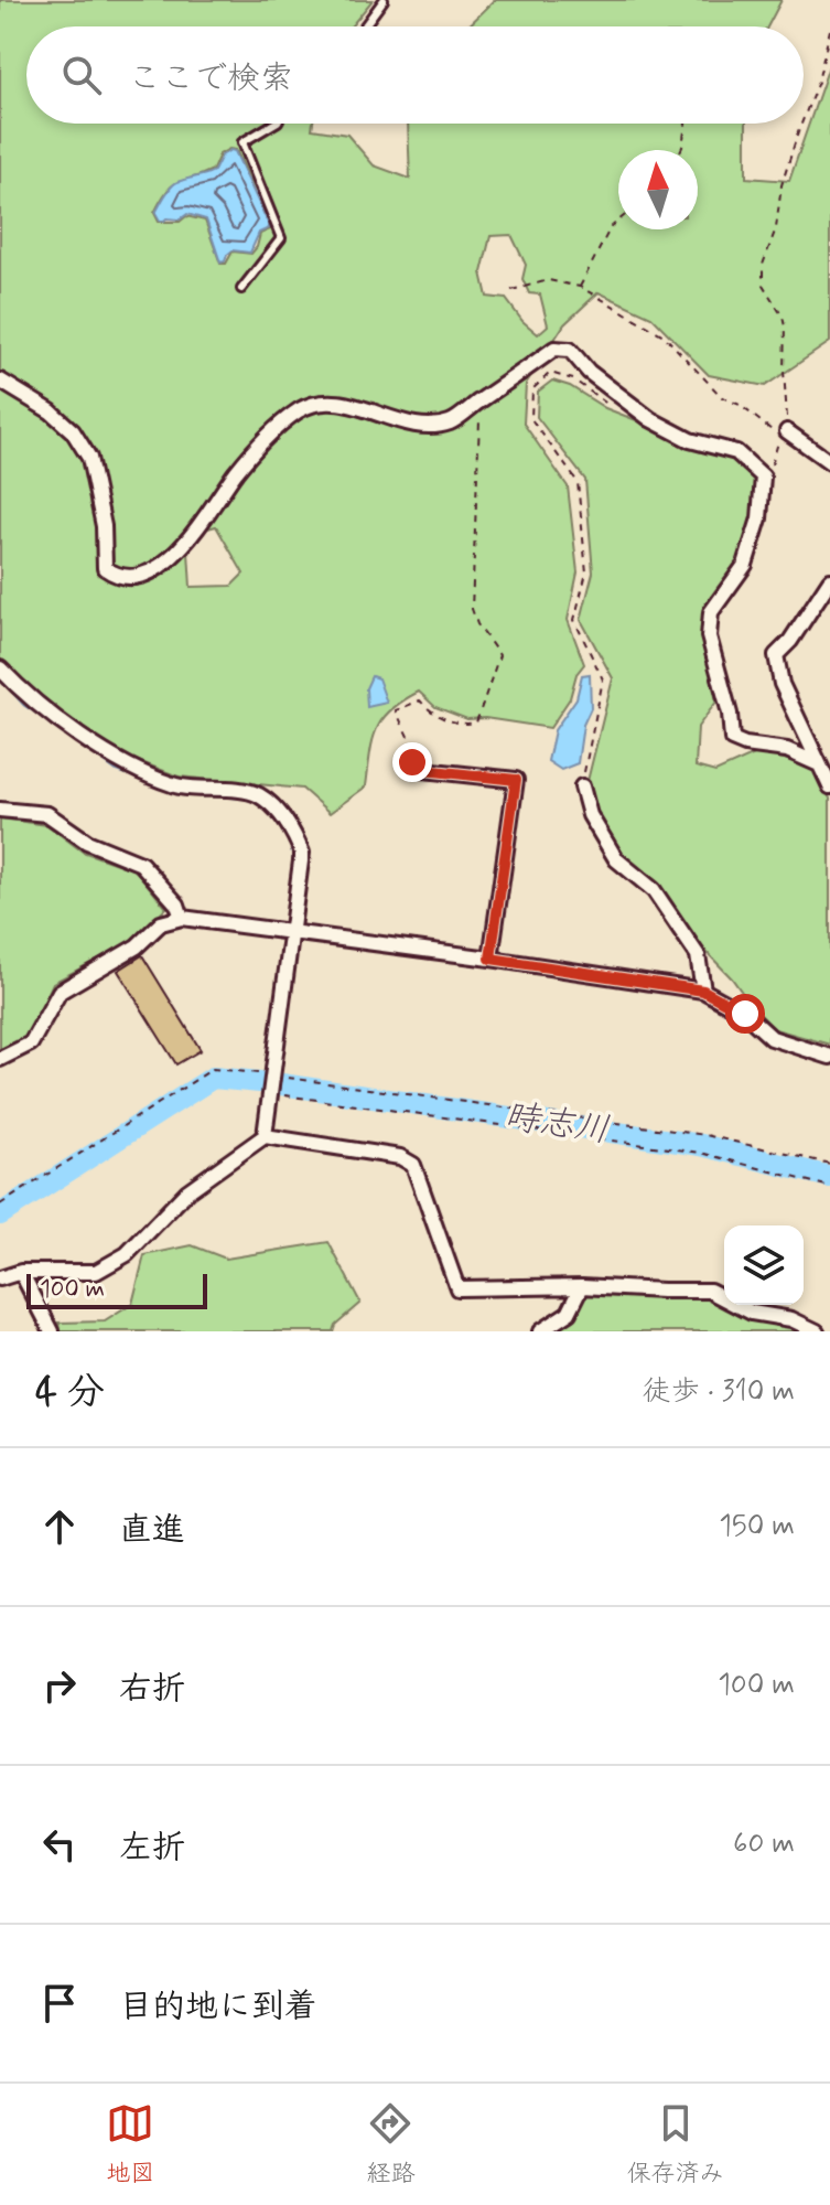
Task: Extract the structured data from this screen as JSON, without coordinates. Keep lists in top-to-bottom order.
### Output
{
  "water": ["時志川"],
  "scale_bar": "100 m",
  "north": "top",
  "page": {
    "search": "ここで検索",
    "scale": "100 m",
    "heading": ["4 分", "徒歩 · 310 m"],
    "list": [
      ["直進", "150 m"],
      ["右折", "100 m"],
      ["左折", "60 m"],
      "目的地に到着"
    ],
    "nav": ["地図", "経路", "保存済み"]
  }
}
